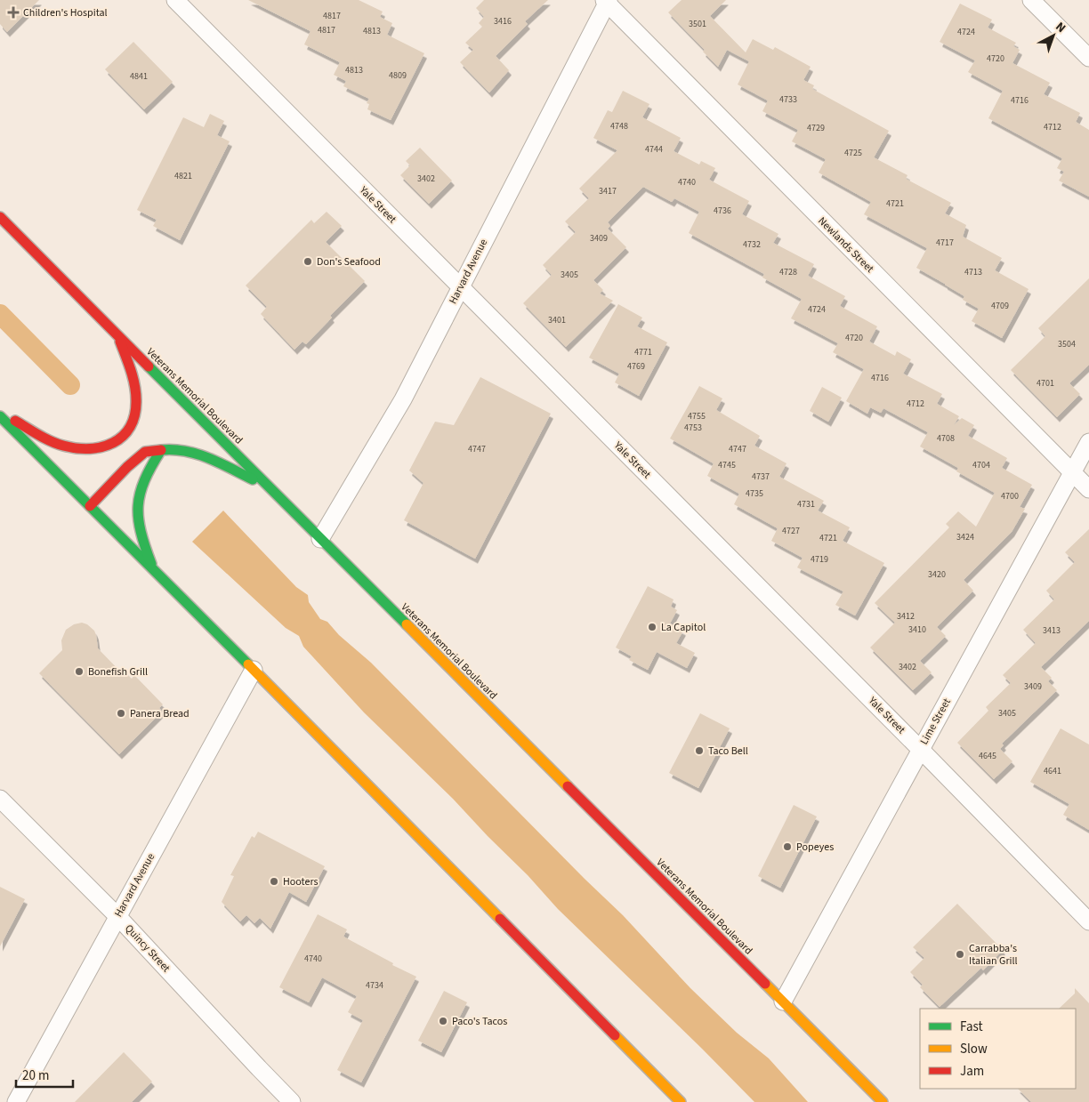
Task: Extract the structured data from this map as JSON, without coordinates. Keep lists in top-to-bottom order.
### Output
{
  "streets": {
    "main road": ["Veterans Memorial Boulevard"],
    "street": [
      "Yale Street",
      "Newlands Street",
      "Harvard Avenue",
      "Lime Street",
      "Quincy Street"
    ]
  },
  "crossings": [
    ["Yale Street", "Harvard Avenue"],
    ["Yale Street", "Lime Street"],
    ["Newlands Street", "Harvard Avenue"],
    ["Newlands Street", "Lime Street"],
    ["Harvard Avenue", "Veterans Memorial Boulevard"],
    ["Harvard Avenue", "Quincy Street"],
    ["Veterans Memorial Boulevard", "Lime Street"]
  ],
  "places": {
    "health": ["Children's Hospital"],
    "other": [
      "Don's Seafood",
      "La Capitol",
      "Bonefish Grill",
      "Panera Bread",
      "Taco Bell",
      "Popeyes",
      "Hooters",
      "Carrabba's Italian Grill",
      "Paco's Tacos"
    ]
  },
  "house_numbers": [
    "4817",
    "3416",
    "3501",
    "4817",
    "4813",
    "4724",
    "4720",
    "4813",
    "4809",
    "4841",
    "4733",
    "4716",
    "4748",
    "4712",
    "4729",
    "4744",
    "4725",
    "4821",
    "3402",
    "4740",
    "3417",
    "4721",
    "4736",
    "3409",
    "4717",
    "4732",
    "4728",
    "4713",
    "3405",
    "4709",
    "4724",
    "3401",
    "4720",
    "3504",
    "4771",
    "4769",
    "4716",
    "4701",
    "4712",
    "4755",
    "4753",
    "4708",
    "4747",
    "4747",
    "4745",
    "4704",
    "4737",
    "4735",
    "4700",
    "4731",
    "4727",
    "3424",
    "4721",
    "4719",
    "3420",
    "3412",
    "3410",
    "3413",
    "3402",
    "3409",
    "3405",
    "4645",
    "4641",
    "4740",
    "4734"
  ],
  "legend": ["Fast", "Slow", "Jam"],
  "scale_bar": "20 m",
  "north": "top right"
}
